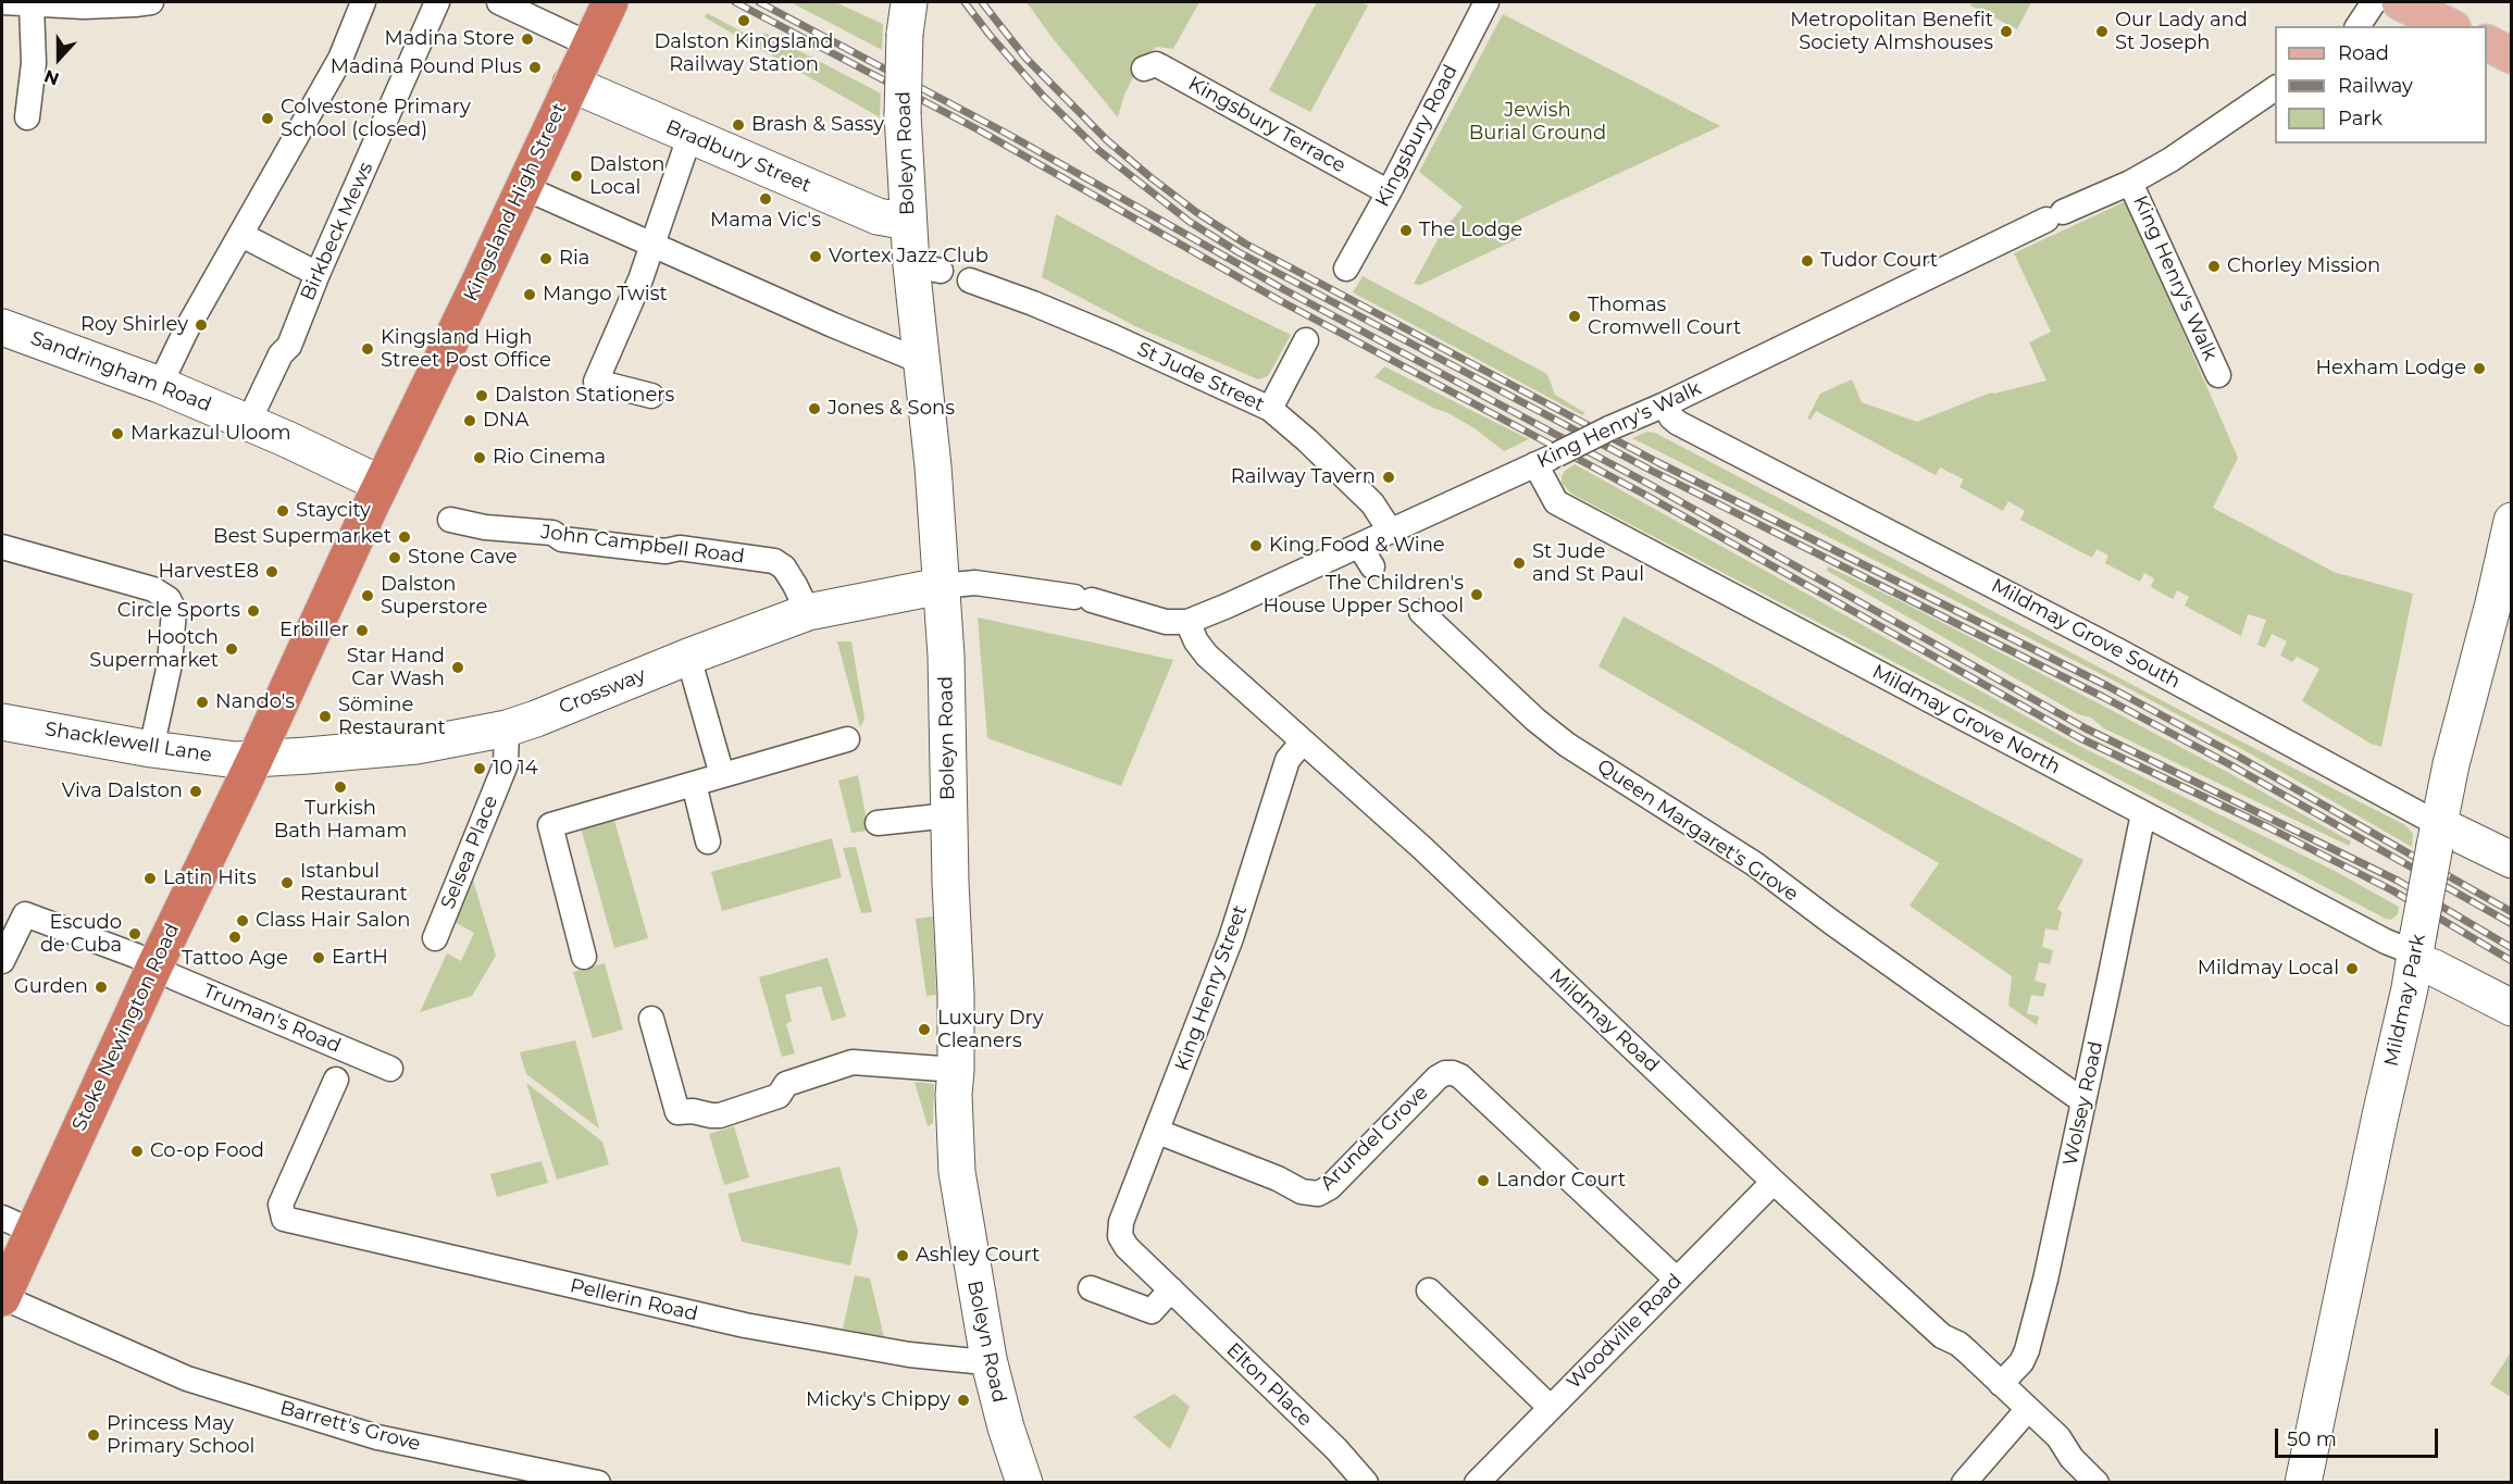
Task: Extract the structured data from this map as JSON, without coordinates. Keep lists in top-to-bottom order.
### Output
{
  "streets": {
    "highway": ["Kingsland High Street", "Stoke Newington Road"],
    "street": [
      "Kingsbury Terrace",
      "Kingsbury Road",
      "Boleyn Road",
      "Bradbury Street",
      "Birkbeck Mews",
      "King Henry's Walk",
      "Sandringham Road",
      "St Jude Street",
      "John Campbell Road",
      "Mildmay Grove South",
      "Crossway",
      "Mildmay Grove North",
      "Shacklewell Lane",
      "Queen Margaret's Grove",
      "Selsea Place",
      "King Henry Street",
      "Mildmay Park",
      "Truman's Road",
      "Mildmay Road",
      "Wolsey Road",
      "Arundel Grove",
      "Pellerin Road",
      "Woodville Road",
      "Elton Place",
      "Barrett's Grove"
    ]
  },
  "crossings": [
    ["Kingsbury Terrace", "Kingsbury Road"],
    ["Boleyn Road", "Bradbury Street"],
    ["Boleyn Road", "Crossway"],
    ["Boleyn Road", "Pellerin Road"],
    ["Bradbury Street", "Kingsland High Street"],
    ["Kingsland High Street", "Sandringham Road"],
    ["Kingsland High Street", "Crossway"],
    ["Kingsland High Street", "Shacklewell Lane"],
    ["Kingsland High Street", "Stoke Newington Road"],
    ["Birkbeck Mews", "Sandringham Road"],
    ["King Henry's Walk", "St Jude Street"],
    ["King Henry's Walk", "Mildmay Grove South"],
    ["King Henry's Walk", "Mildmay Grove North"],
    ["King Henry's Walk", "Mildmay Road"],
    ["John Campbell Road", "Crossway"],
    ["Mildmay Grove South", "Mildmay Park"],
    ["Crossway", "Shacklewell Lane"],
    ["Crossway", "Selsea Place"],
    ["Crossway", "Stoke Newington Road"],
    ["Mildmay Grove North", "Mildmay Park"],
    ["Mildmay Grove North", "Wolsey Road"],
    ["Shacklewell Lane", "Stoke Newington Road"],
    ["Queen Margaret's Grove", "Wolsey Road"],
    ["King Henry Street", "Mildmay Road"],
    ["King Henry Street", "Arundel Grove"],
    ["King Henry Street", "Elton Place"],
    ["Truman's Road", "Stoke Newington Road"],
    ["Truman's Road", "Pellerin Road"],
    ["Mildmay Road", "Wolsey Road"],
    ["Mildmay Road", "Woodville Road"],
    ["Stoke Newington Road", "Barrett's Grove"],
    ["Arundel Grove", "Woodville Road"]
  ],
  "parks": ["Jewish Burial Ground"],
  "places": [
    "Dalston Kingsland Railway Station",
    "Metropolitan Benefit Society Almshouses",
    "Our Lady and St Joseph",
    "Madina Store",
    "Madina Pound Plus",
    "Colvestone Primary School (closed)",
    "Brash & Sassy",
    "Dalston Local",
    "Mama Vic's",
    "The Lodge",
    "Vortex Jazz Club",
    "Ria",
    "Tudor Court",
    "Chorley Mission",
    "Mango Twist",
    "Thomas Cromwell Court",
    "Roy Shirley",
    "Kingsland High Street Post Office",
    "Hexham Lodge",
    "Dalston Stationers",
    "Jones & Sons",
    "DNA",
    "Markazul Uloom",
    "Rio Cinema",
    "Railway Tavern",
    "Staycity",
    "Best Supermarket",
    "King Food & Wine",
    "Stone Cave",
    "St Jude and St Paul",
    "HarvestE8",
    "The Children's House Upper School",
    "Dalston Superstore",
    "Circle Sports",
    "Erbiller",
    "Hootch Supermarket",
    "Star Hand Car Wash",
    "Nando's",
    "Sömine Restaurant",
    "10 14",
    "Turkish Bath Hamam",
    "Viva Dalston",
    "Latin Hits",
    "Istanbul Restaurant",
    "Class Hair Salon",
    "Escudo de Cuba",
    "Tattoo Age",
    "EartH",
    "Mildmay Local",
    "Gurden",
    "Luxury Dry Cleaners",
    "Co-op Food",
    "Landor Court",
    "Ashley Court",
    "Micky's Chippy",
    "Princess May Primary School"
  ],
  "legend": ["Road", "Railway", "Park"],
  "scale_bar": "50 m",
  "north": "bottom"
}
